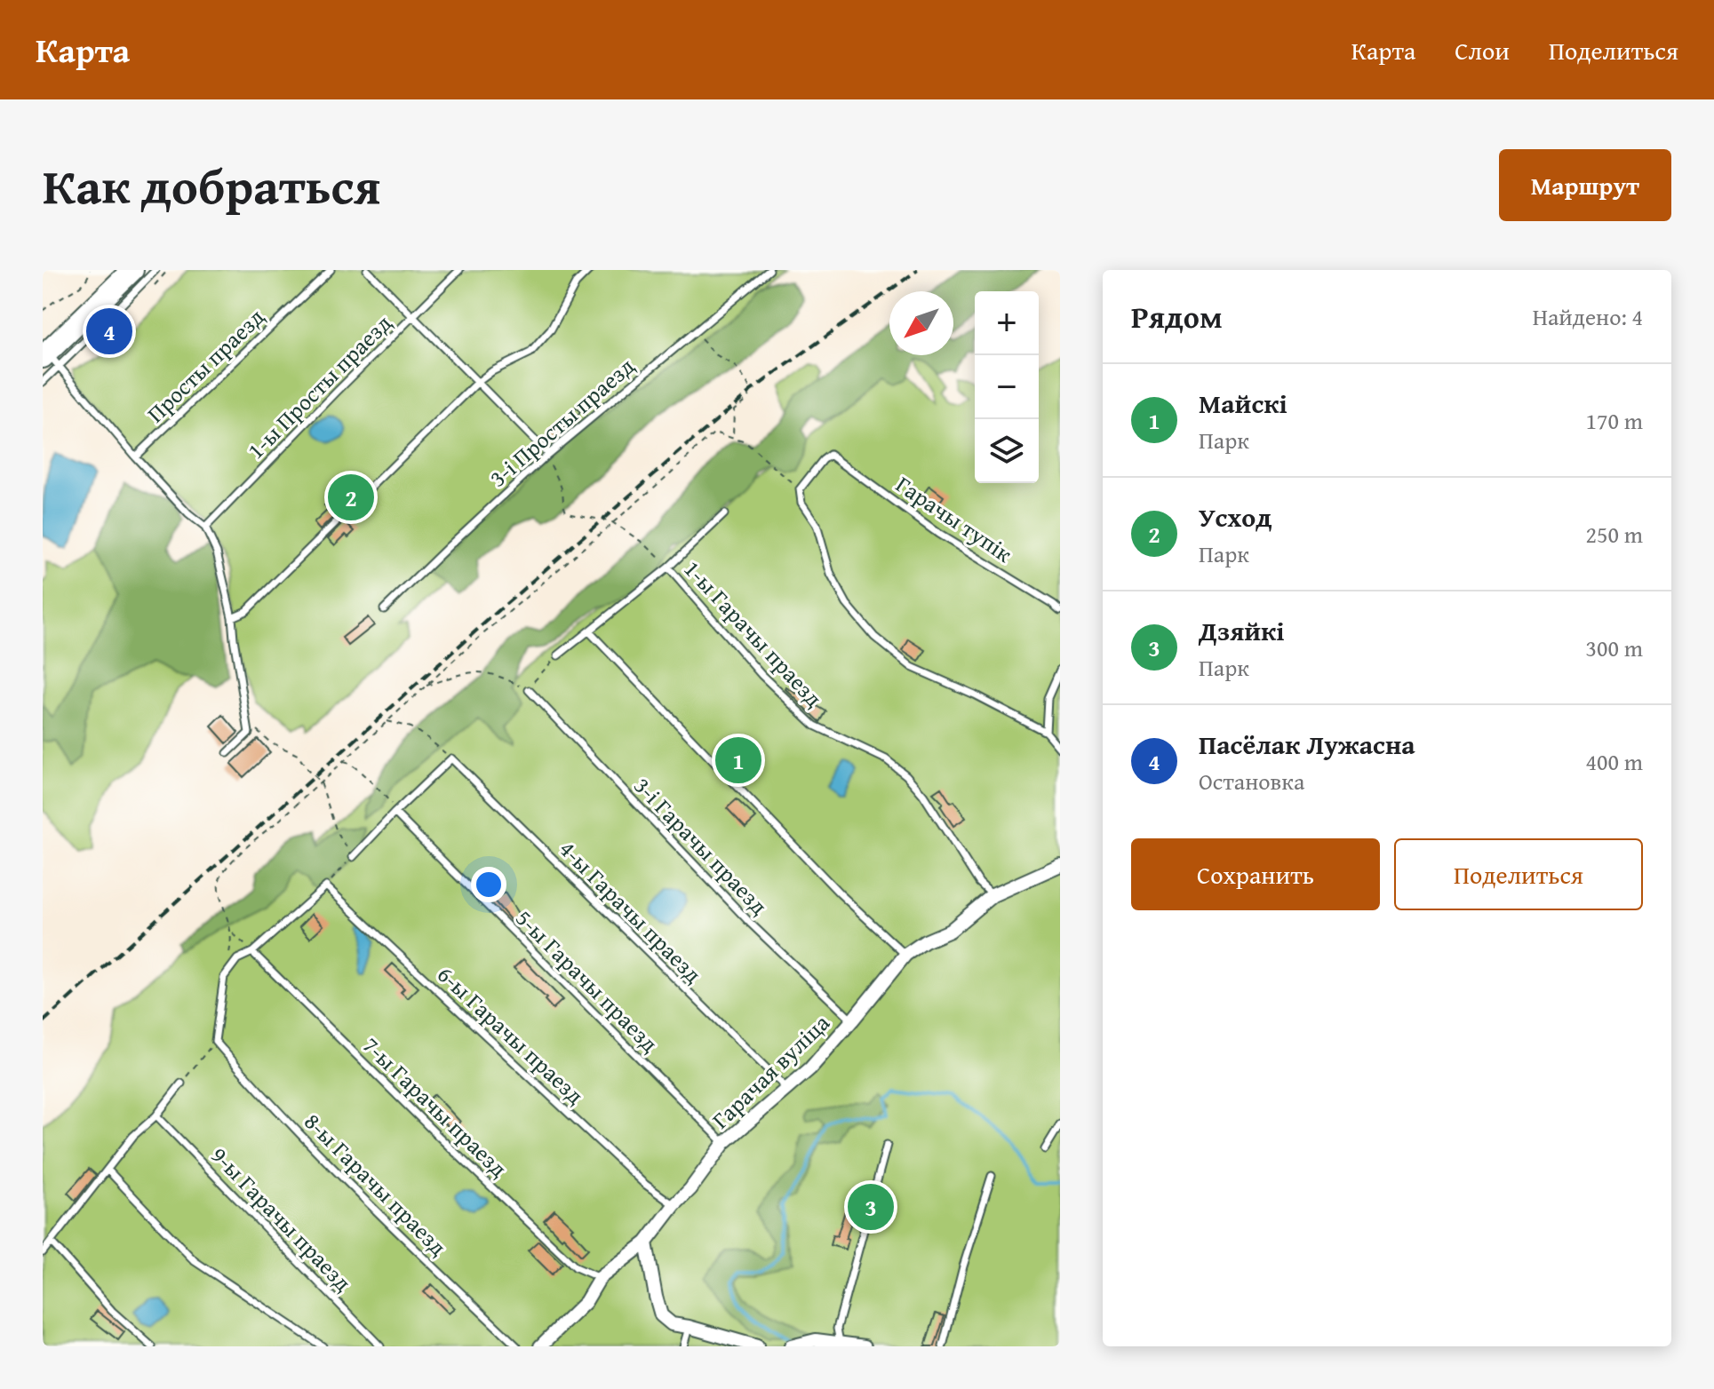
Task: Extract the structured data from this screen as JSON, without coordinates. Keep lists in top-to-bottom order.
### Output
{
  "streets": {
    "street": ["Гарачая вуліца"],
    "lane": [
      "Просты праезд",
      "1-ы Просты праезд",
      "3-і Просты праезд",
      "Гарачы тупік",
      "1-ы Гарачы праезд",
      "3-і Гарачы праезд",
      "4-ы Гарачы праезд",
      "5-ы Гарачы праезд",
      "6-ы Гарачы праезд",
      "7-ы Гарачы праезд",
      "8-ы Гарачы праезд",
      "9-ы Гарачы праезд"
    ]
  },
  "crossings": [
    ["1-ы Гарачы праезд", "Гарачая вуліца"],
    ["3-і Гарачы праезд", "Гарачая вуліца"],
    ["4-ы Гарачы праезд", "Гарачая вуліца"],
    ["5-ы Гарачы праезд", "Гарачая вуліца"],
    ["6-ы Гарачы праезд", "Гарачая вуліца"],
    ["Гарачая вуліца", "7-ы Гарачы праезд"]
  ],
  "north": "bottom left",
  "page": {
    "header": "Карта",
    "nav": ["Карта", "Слои", "Поделиться"],
    "title": "Как добраться",
    "buttons": [
      "Маршрут",
      ["Сохранить", "Поделиться"]
    ],
    "heading": ["Рядом", "Найдено: 4"],
    "map_buttons": ["+", "−"],
    "pins": [
      "4",
      "2",
      "1",
      "3"
    ],
    "list": [
      {
        "mark": "1",
        "name": "Майскі",
        "note": "Парк",
        "value": "170 m"
      },
      {
        "mark": "2",
        "name": "Усход",
        "note": "Парк",
        "value": "250 m"
      },
      {
        "mark": "3",
        "name": "Дзяйкі",
        "note": "Парк",
        "value": "300 m"
      },
      {
        "mark": "4",
        "name": "Пасёлак Лужасна",
        "note": "Остановка",
        "value": "400 m"
      }
    ]
  }
}
